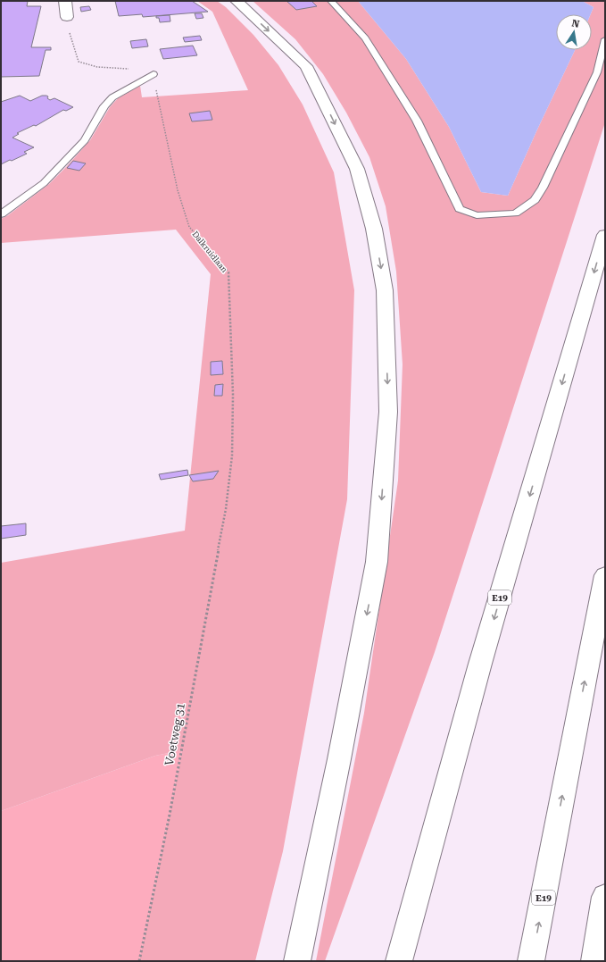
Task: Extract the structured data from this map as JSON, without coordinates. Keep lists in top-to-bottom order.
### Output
{
  "streets": {
    "main road": ["E19"],
    "path": ["Dalkruidlaan", "Voetweg 31"]
  },
  "crossings": [
    ["Dalkruidlaan", "Voetweg 31"]
  ],
  "north": "top"
}
